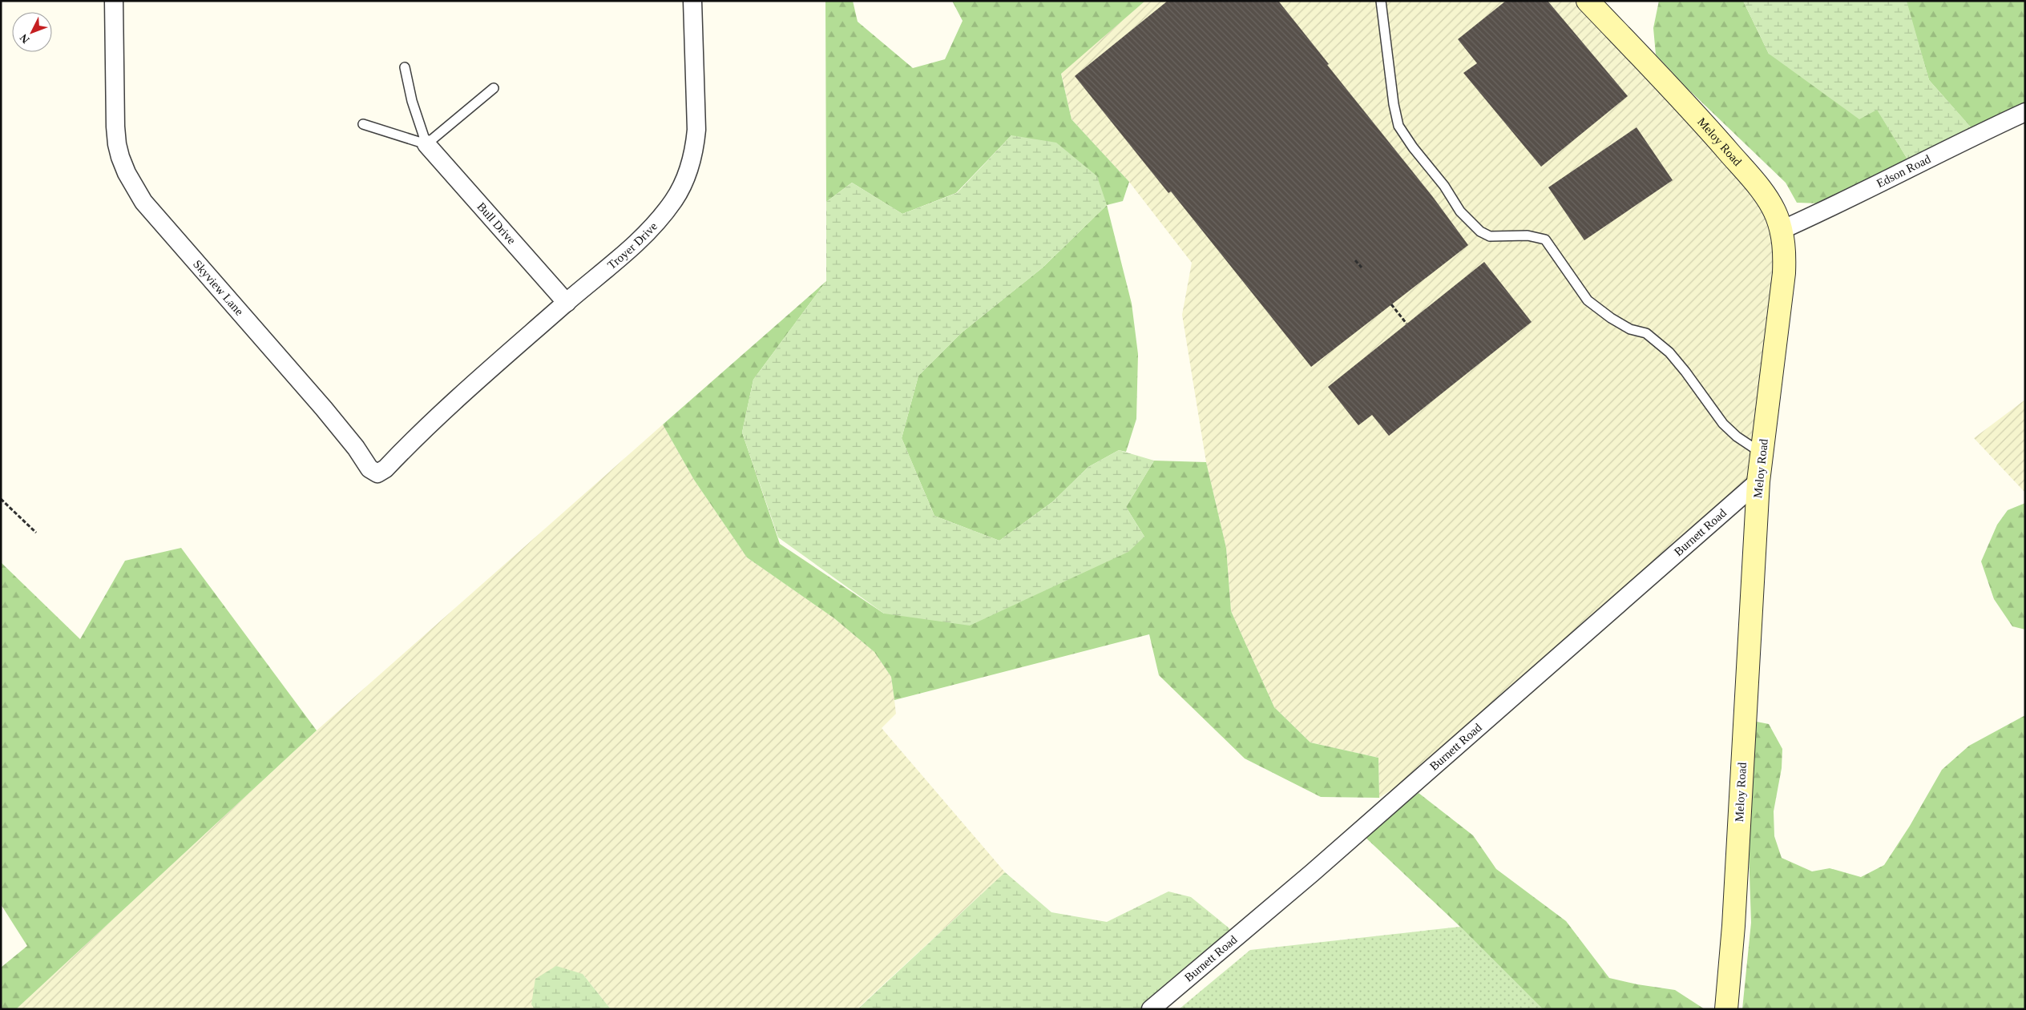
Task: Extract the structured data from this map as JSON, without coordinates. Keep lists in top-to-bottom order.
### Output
{
  "streets": {
    "street": [
      "Meloy Road",
      "Edson Road",
      "Bull Drive",
      "Troyer Drive",
      "Skyview Lane",
      "Burnett Road"
    ]
  },
  "crossings": [
    ["Meloy Road", "Edson Road"],
    ["Meloy Road", "Burnett Road"],
    ["Bull Drive", "Troyer Drive"],
    ["Troyer Drive", "Skyview Lane"]
  ],
  "north": "bottom left"
}
